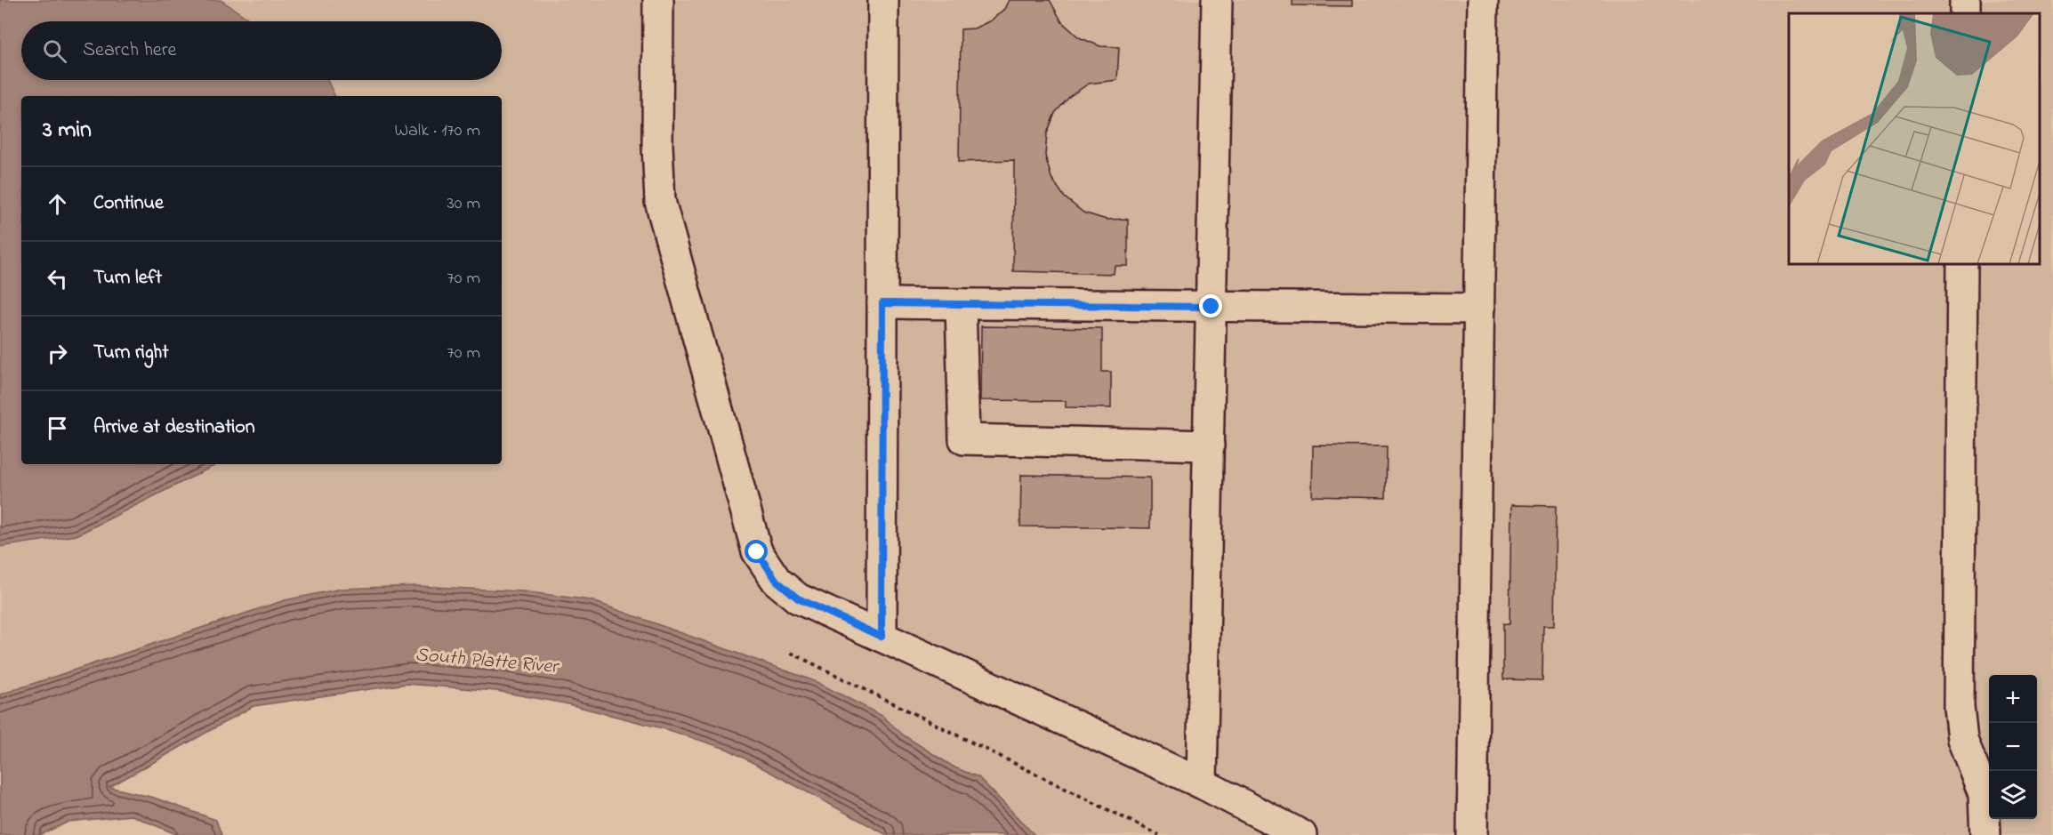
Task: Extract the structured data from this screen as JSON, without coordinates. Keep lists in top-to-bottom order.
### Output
{
  "water": ["South Platte River"],
  "page": {
    "search": "Search here",
    "heading": ["3 min", "Walk · 170 m"],
    "list": [
      ["Continue", "30 m"],
      ["Turn left", "70 m"],
      ["Turn right", "70 m"],
      "Arrive at destination"
    ],
    "map_buttons": ["+", "−"]
  }
}
